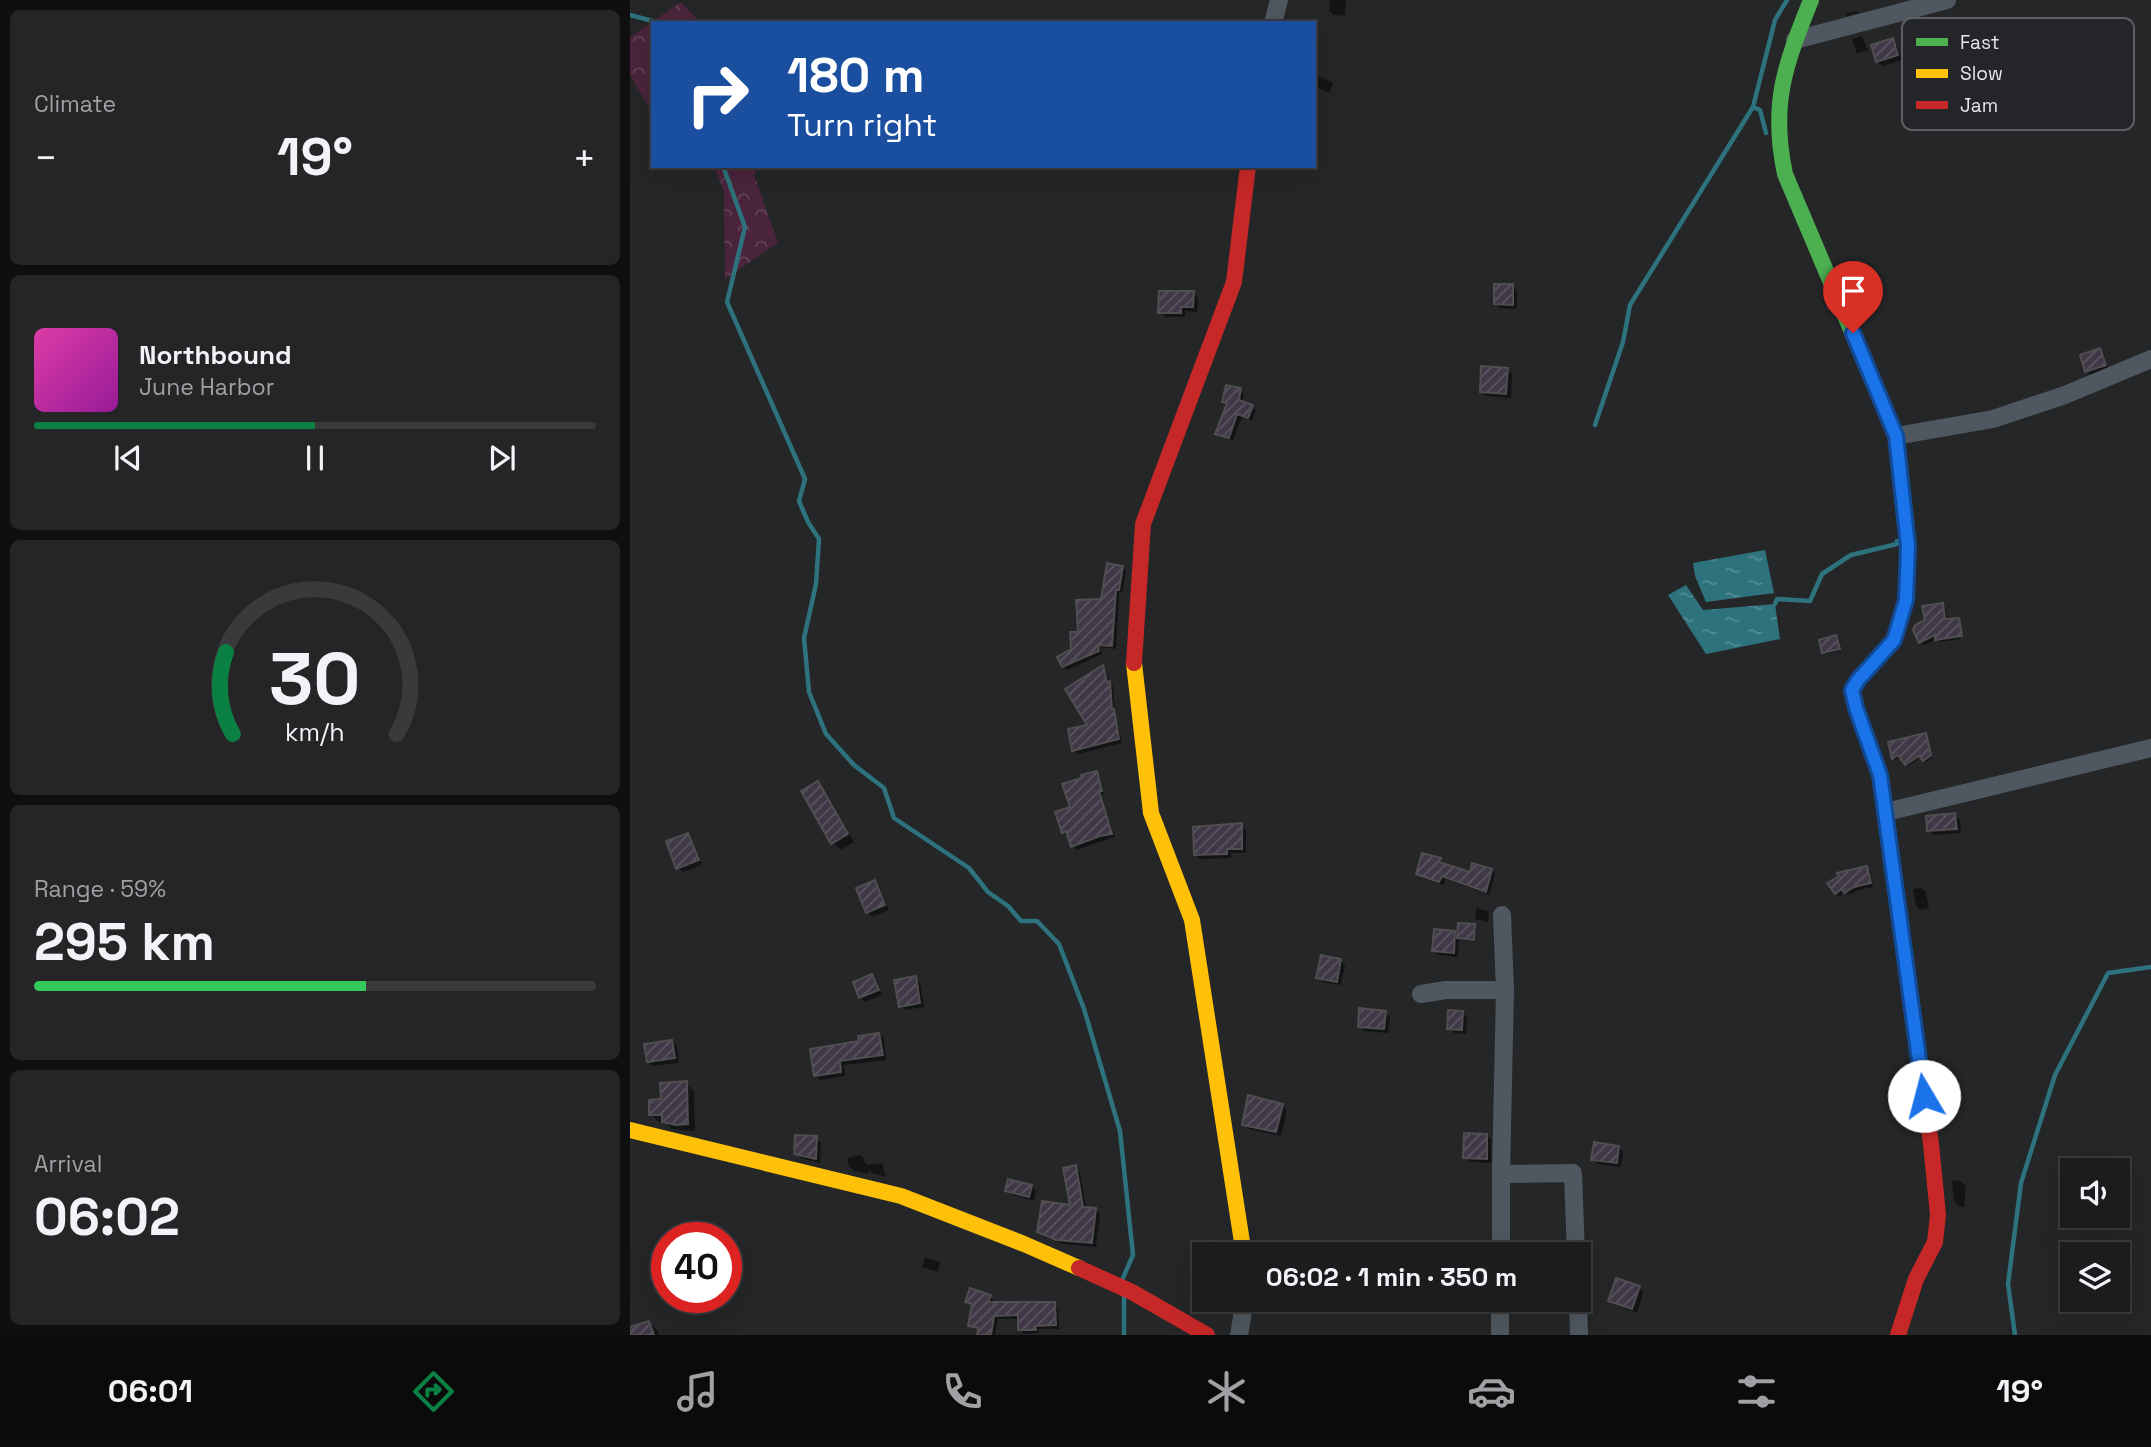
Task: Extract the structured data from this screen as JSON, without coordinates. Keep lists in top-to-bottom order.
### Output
{
  "legend": ["Fast", "Slow", "Jam"],
  "page": {
    "tile": [
      "Climate",
      ["Range · 59%", "295 km"],
      ["Arrival", "06:02"]
    ],
    "turn": ["180 m", "Turn right"],
    "heat": ["−", "19°", "+"],
    "song": ["Northbound", "June Harbor"],
    "limit": "40",
    "trip": "06:02 · 1 min · 350 m",
    "tabs": ["06:01", "19°"],
    "gauge": ["30", "km/h"]
  }
}
